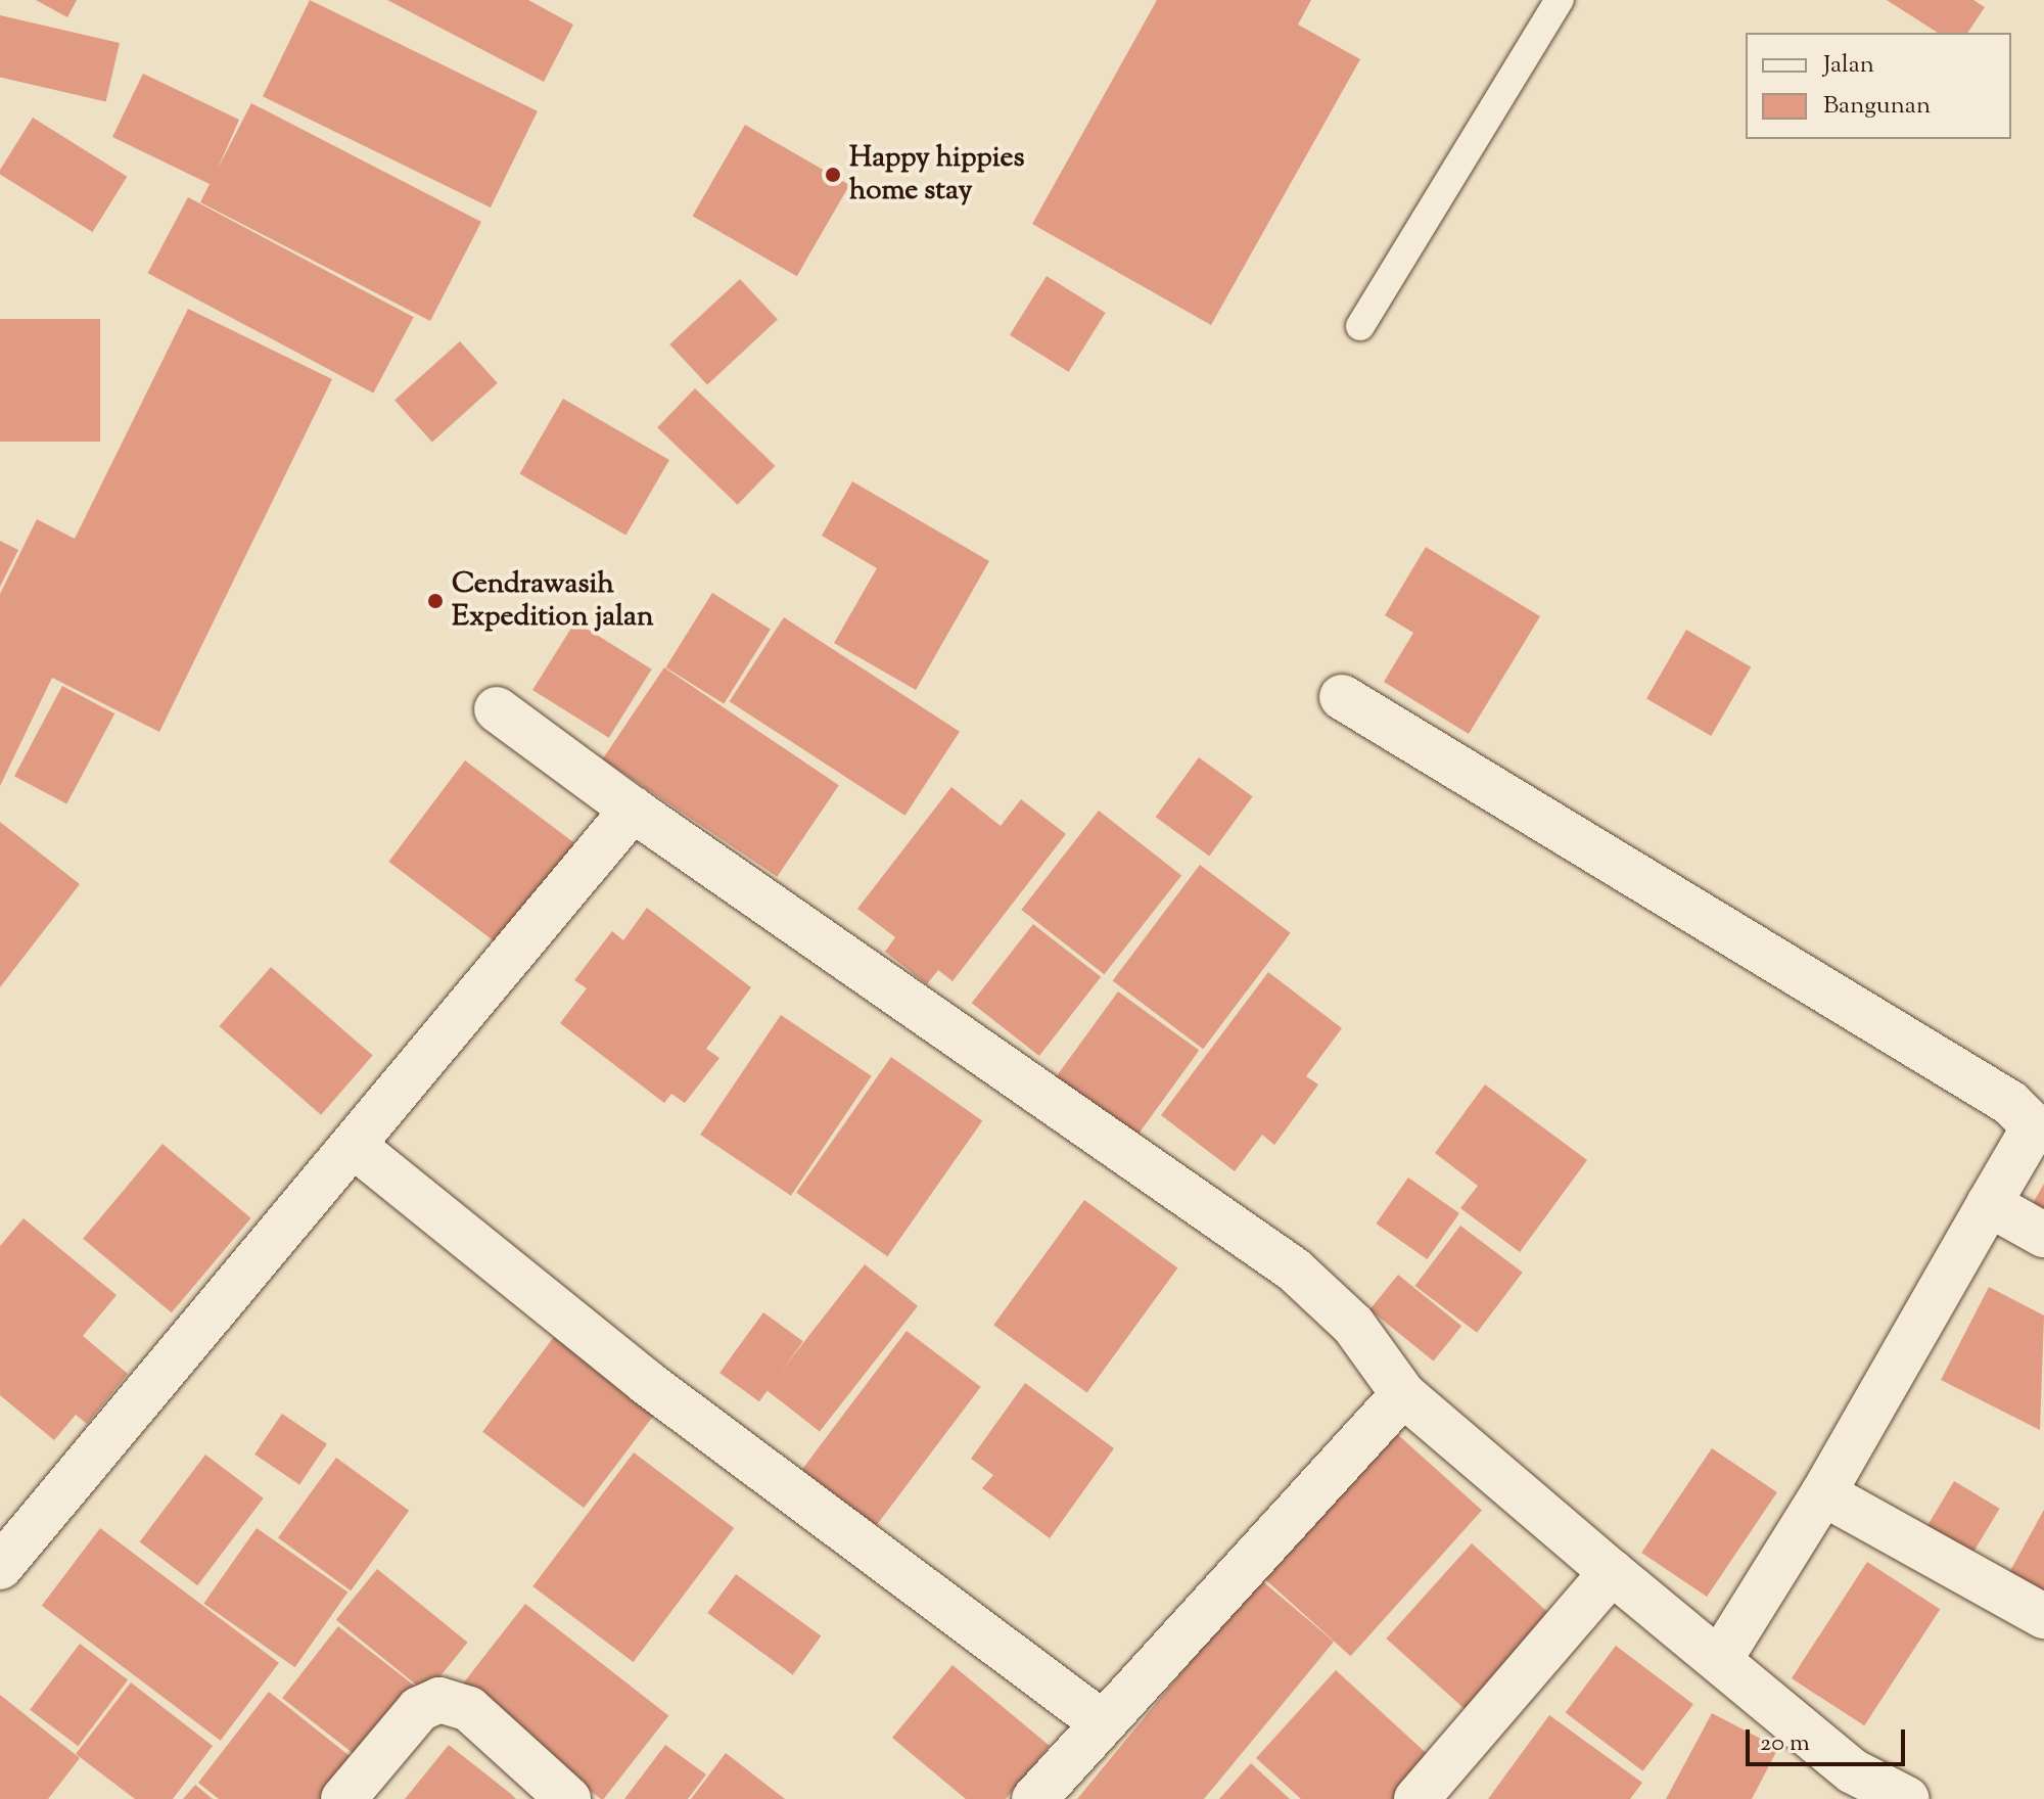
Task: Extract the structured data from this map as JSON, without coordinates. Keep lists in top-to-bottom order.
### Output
{
  "places": ["Happy hippies home stay", "Cendrawasih Expedition jalan"],
  "legend": ["Jalan", "Bangunan"],
  "scale_bar": "20 m"
}
